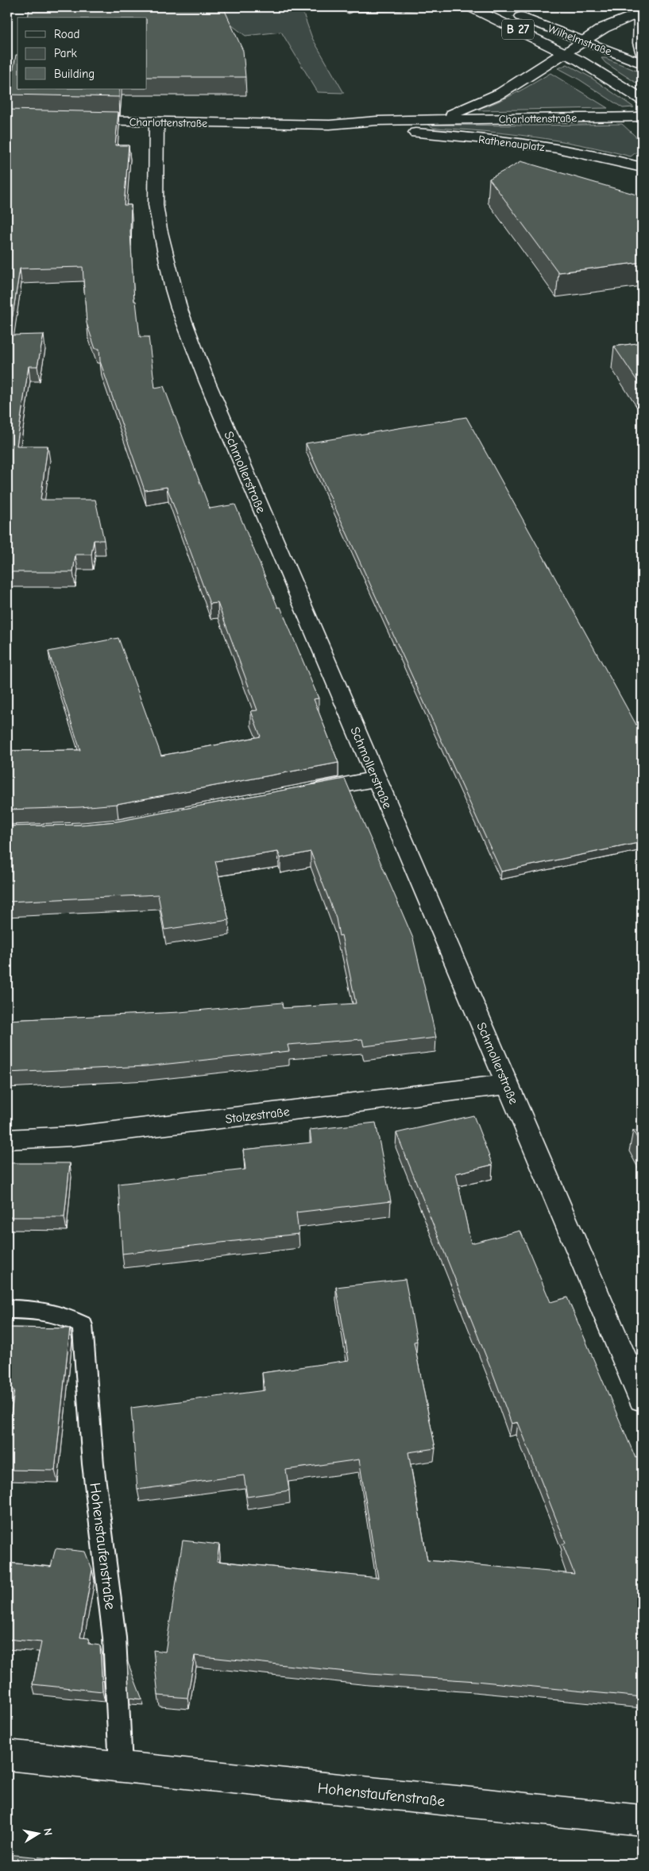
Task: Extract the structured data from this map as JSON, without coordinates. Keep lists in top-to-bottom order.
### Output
{
  "streets": {
    "street": [
      "B 27",
      "Wilhelmstraße",
      "Charlottenstraße",
      "Rathenauplatz",
      "Schmollerstraße",
      "Stolzestraße",
      "Hohenstaufenstraße"
    ]
  },
  "crossings": [
    ["B 27", "Charlottenstraße"],
    ["Wilhelmstraße", "Charlottenstraße"],
    ["Charlottenstraße", "Rathenauplatz"],
    ["Charlottenstraße", "Schmollerstraße"],
    ["Schmollerstraße", "Stolzestraße"]
  ],
  "legend": ["Road", "Park", "Building"],
  "north": "right"
}
